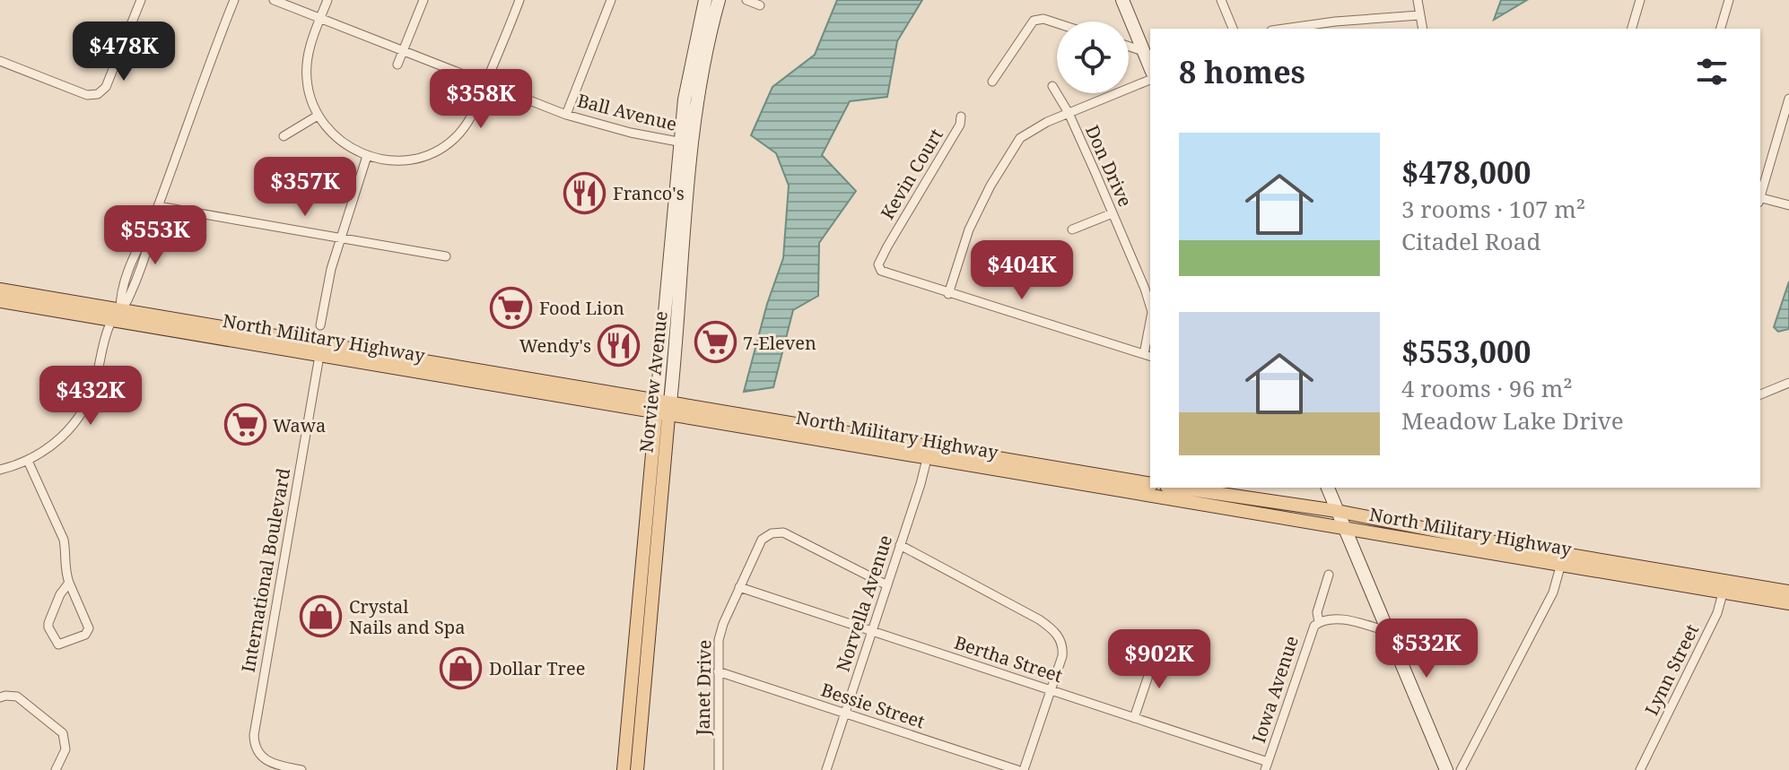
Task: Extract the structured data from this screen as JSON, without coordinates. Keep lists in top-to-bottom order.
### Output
{
  "streets": {
    "main road": ["North Military Highway", "Norview Avenue"],
    "street": [
      "Ball Avenue",
      "Don Drive",
      "Kevin Court",
      "International Boulevard",
      "Norvella Avenue",
      "Bertha Street",
      "Lynn Street",
      "Janet Drive",
      "Iowa Avenue",
      "Bessie Street"
    ]
  },
  "crossings": [
    ["Ball Avenue", "Norview Avenue"],
    ["North Military Highway", "Norview Avenue"],
    ["North Military Highway", "International Boulevard"],
    ["North Military Highway", "Norvella Avenue"],
    ["North Military Highway", "Lynn Street"],
    ["Norvella Avenue", "Bertha Street"],
    ["Norvella Avenue", "Janet Drive"],
    ["Norvella Avenue", "Bessie Street"],
    ["Bertha Street", "Janet Drive"],
    ["Bertha Street", "Iowa Avenue"],
    ["Janet Drive", "Bessie Street"]
  ],
  "places": {
    "restaurant": ["Franco's", "Wendy's"],
    "supermarket": ["Food Lion", "7-Eleven", "Wawa"],
    "shop": ["Crystal Nails and Spa", "Dollar Tree"]
  },
  "page": {
    "price": [
      "$478K",
      "$358K",
      "$357K",
      "$553K",
      "$404K",
      "$432K",
      "$532K",
      "$902K"
    ],
    "heading": "8 homes",
    "list": [
      {
        "name": "$478,000",
        "note": "3 rooms · 107 m² · Citadel Road"
      },
      {
        "name": "$553,000",
        "note": "4 rooms · 96 m² · Meadow Lake Drive"
      }
    ]
  }
}
